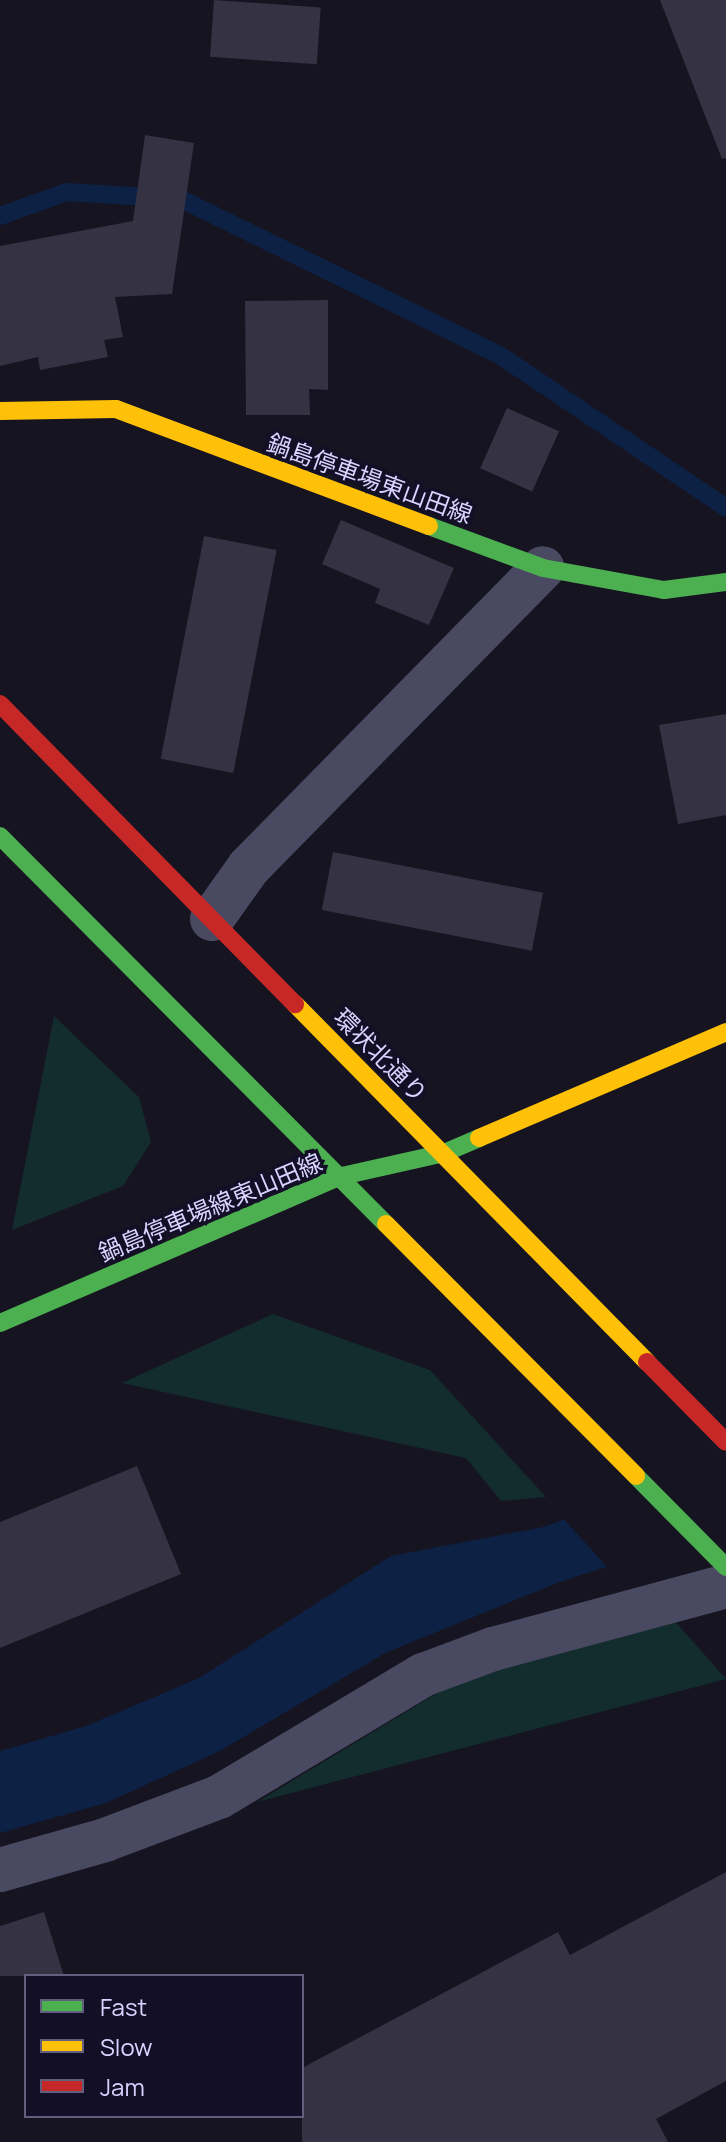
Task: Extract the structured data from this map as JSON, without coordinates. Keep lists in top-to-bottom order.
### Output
{
  "streets": {
    "main road": ["鍋島停車場東山田線", "環状北通り", "鍋島停車場線東山田線"]
  },
  "crossings": [
    ["環状北通り", "鍋島停車場線東山田線"]
  ],
  "legend": ["Fast", "Slow", "Jam"]
}
